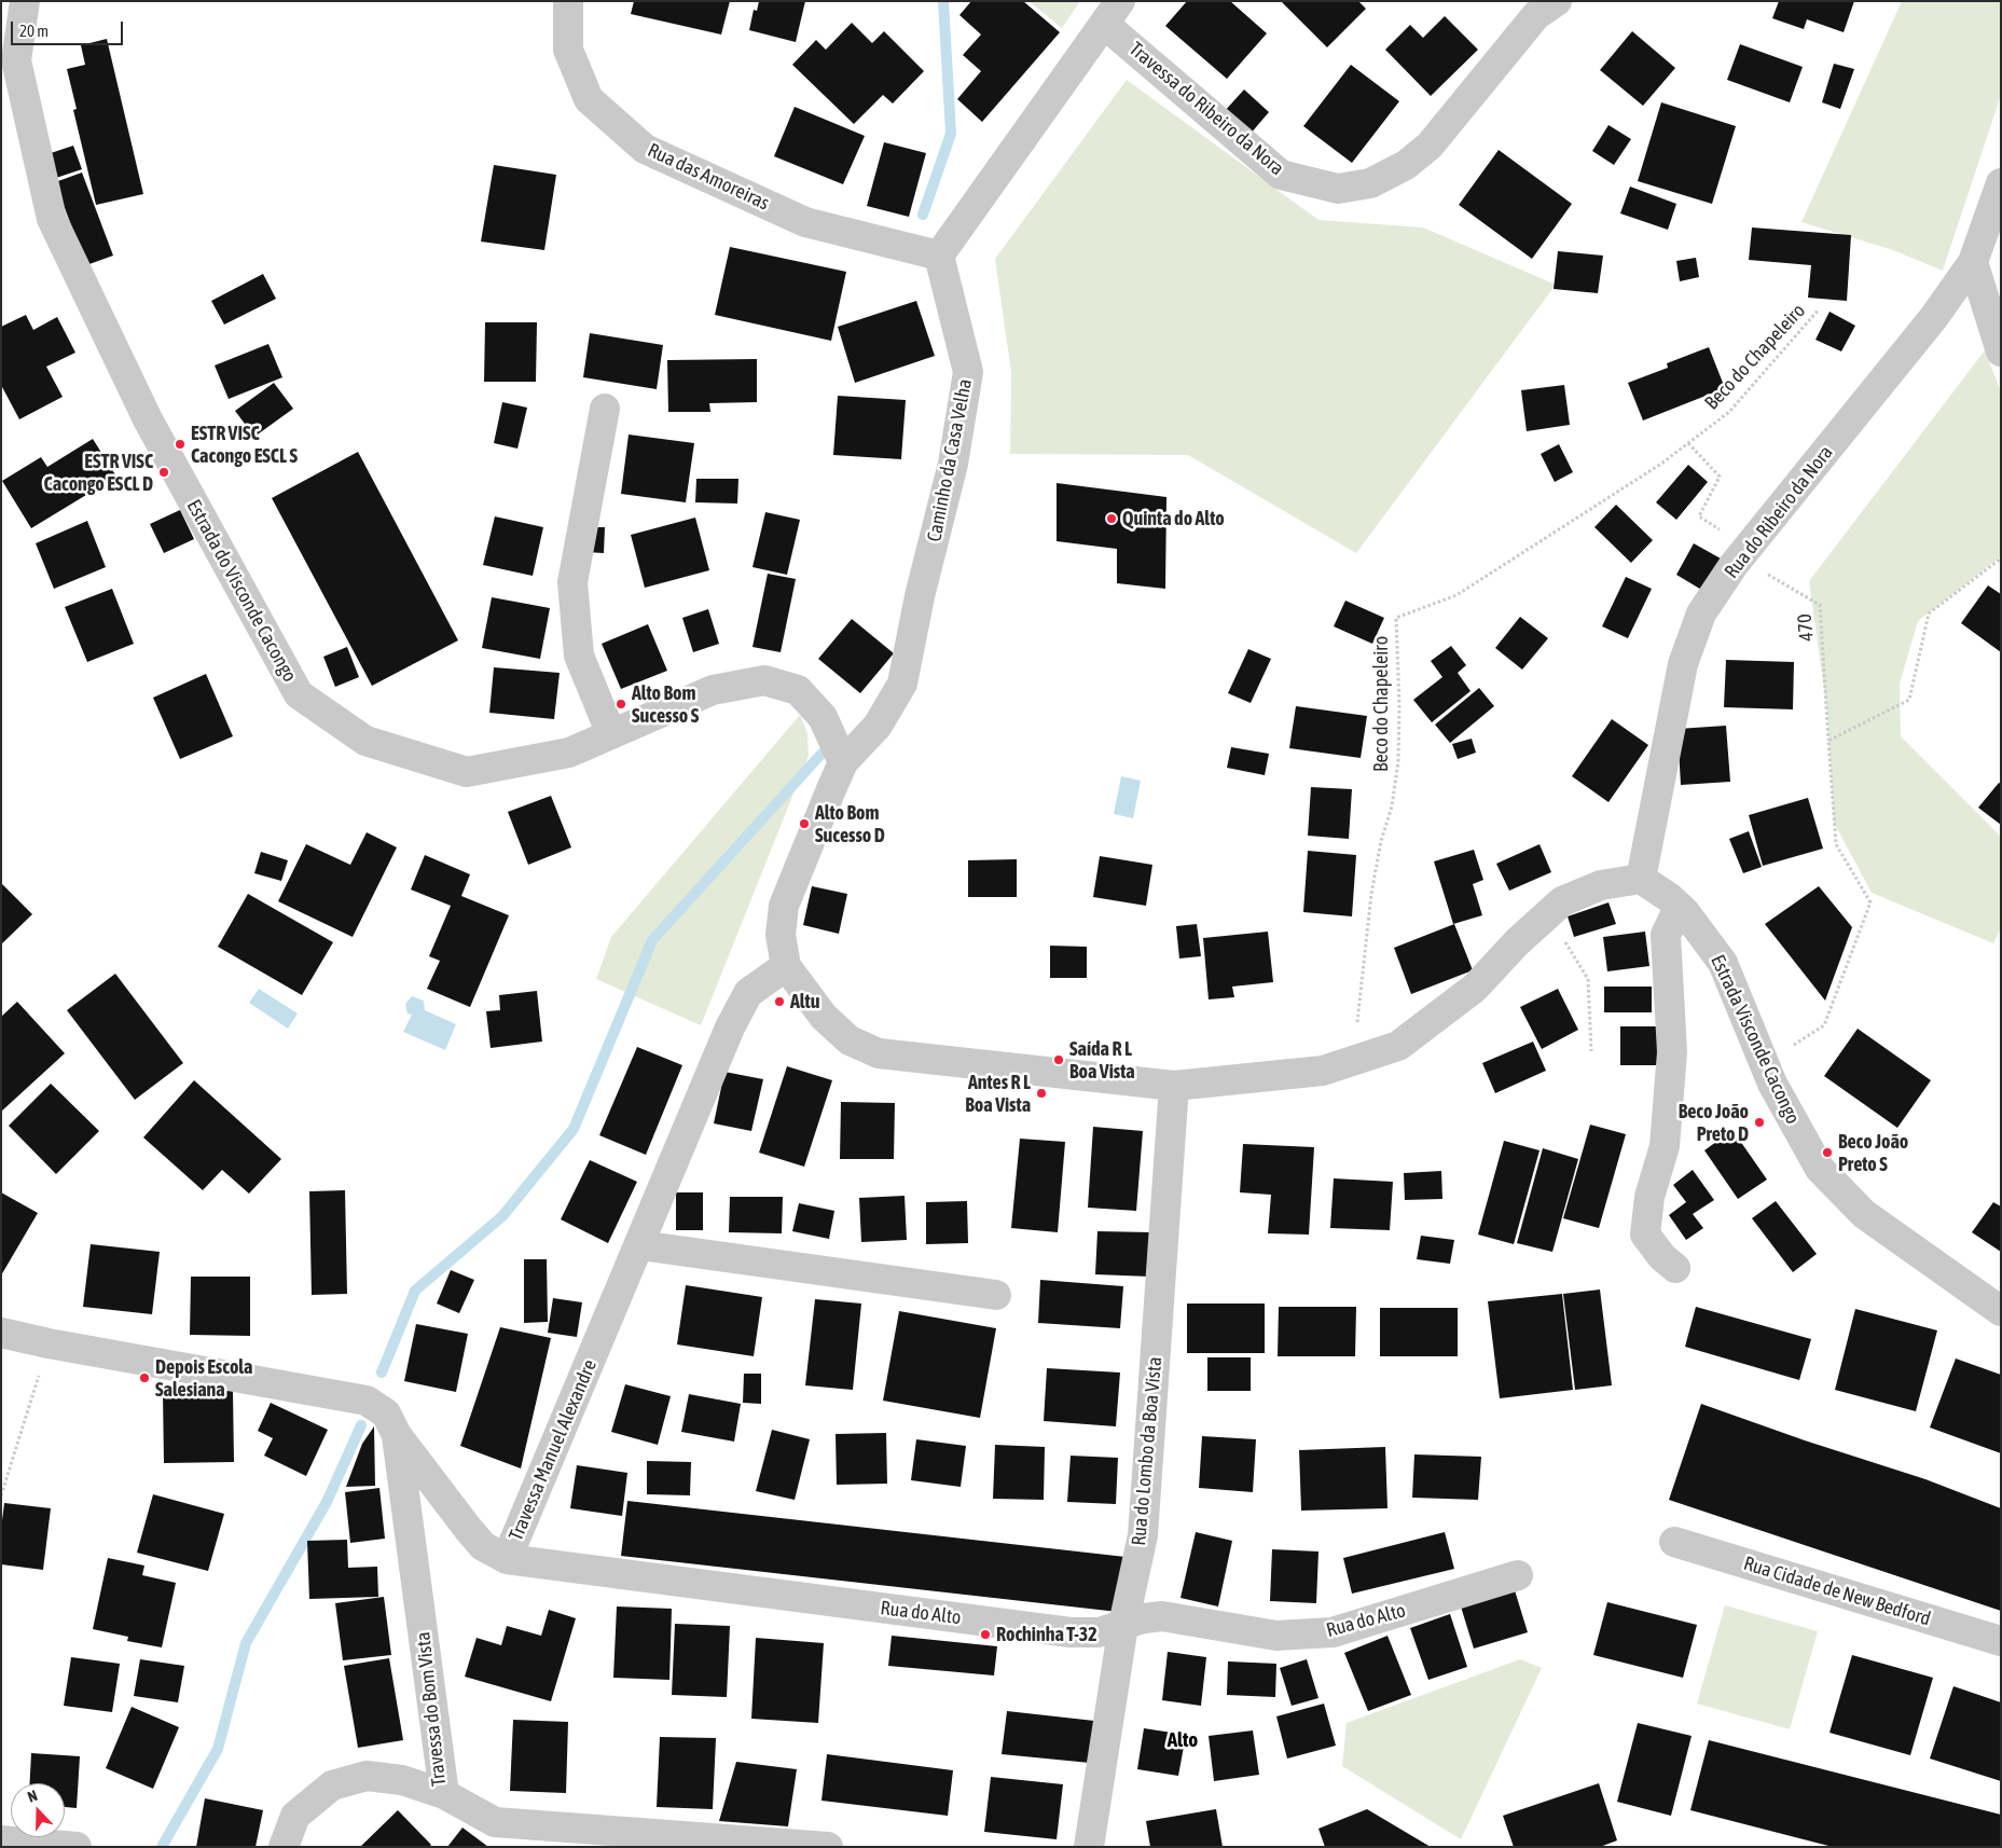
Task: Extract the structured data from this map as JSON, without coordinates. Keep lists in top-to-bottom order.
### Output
{
  "streets": {
    "street": [
      "Travessa do Ribeiro da Nora",
      "Rua das Amoreiras",
      "Caminho da Casa Velha",
      "Rua do Ribeiro da Nora",
      "Estrada do Visconde Cacongo",
      "Estrada Visconde Cacongo",
      "Travessa Manuel Alexandre",
      "Rua do Lombo da Boa Vista",
      "Rua Cidade de New Bedford",
      "Rua do Alto",
      "Travessa do Bom Vista"
    ],
    "path": ["Beco do Chapeleiro", "470"]
  },
  "crossings": [
    ["Rua das Amoreiras", "Caminho da Casa Velha"],
    ["Caminho da Casa Velha", "Estrada do Visconde Cacongo"],
    ["Rua do Ribeiro da Nora", "470"],
    ["Rua do Ribeiro da Nora", "Estrada Visconde Cacongo"],
    ["Travessa Manuel Alexandre", "Rua do Alto"],
    ["Travessa Manuel Alexandre", "Travessa do Bom Vista"],
    ["Rua do Lombo da Boa Vista", "Rua do Alto"]
  ],
  "districts": ["Alto"],
  "places": [
    "ESTR VISC Cacongo ESCL S",
    "ESTR VISC Cacongo ESCL D",
    "Quinta do Alto",
    "Alto Bom Sucesso S",
    "Alto Bom Sucesso D",
    "Altu",
    "Saída R L Boa Vista",
    "Antes R L Boa Vista",
    "Beco João Preto D",
    "Beco João Preto S",
    "Depois Escola Salesiana",
    "Rochinha T-32"
  ],
  "scale_bar": "20 m",
  "north": "top"
}
